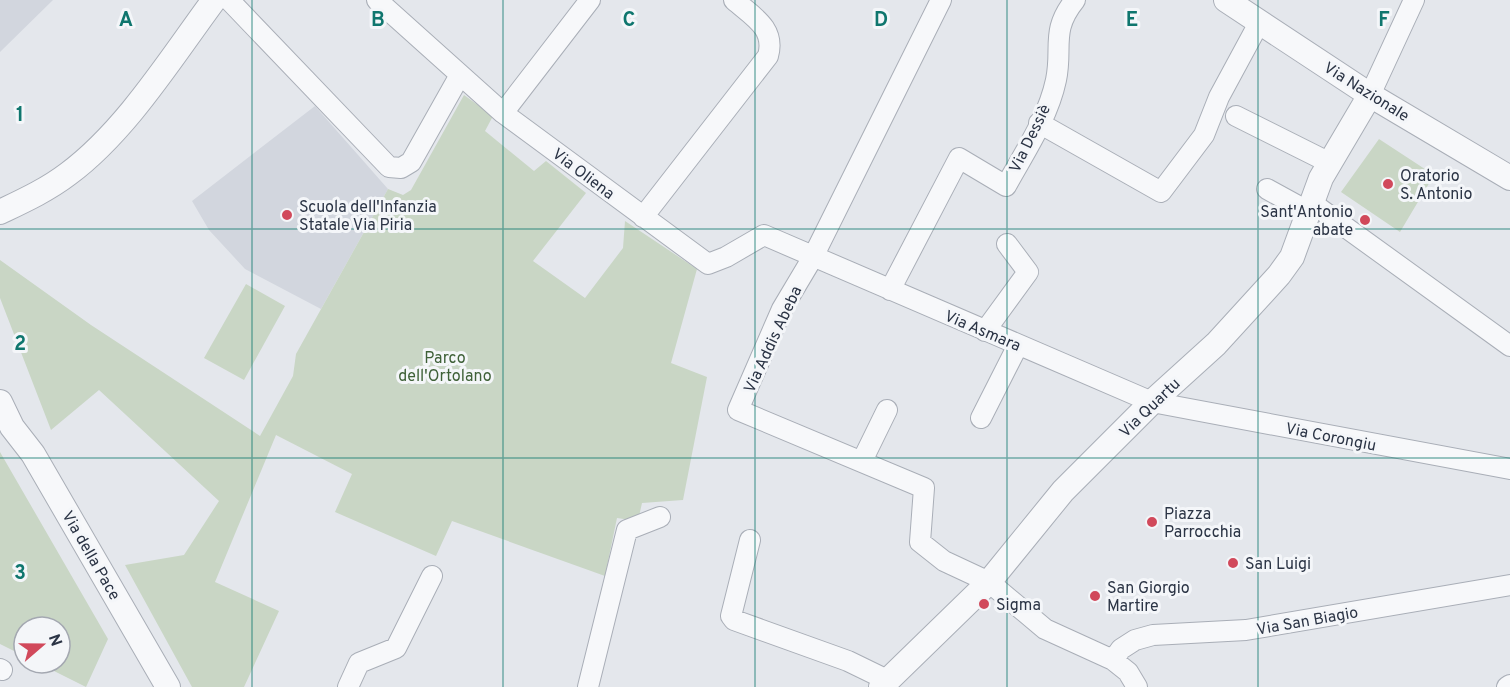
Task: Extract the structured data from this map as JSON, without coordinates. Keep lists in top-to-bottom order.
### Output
{
  "streets": {
    "street": [
      "Via Nazionale",
      "Via Dessiè",
      "Via Oliena",
      "Via Asmara",
      "Via Addis Abeba",
      "Via Quartu",
      "Via Corongiu",
      "Via della Pace",
      "Via San Biagio"
    ]
  },
  "crossings": [
    ["Via Nazionale", "Via Quartu"],
    ["Via Dessiè", "Via Asmara"],
    ["Via Oliena", "Via Asmara"],
    ["Via Oliena", "Via Addis Abeba"],
    ["Via Asmara", "Via Addis Abeba"],
    ["Via Asmara", "Via Quartu"],
    ["Via Asmara", "Via Corongiu"],
    ["Via Addis Abeba", "Via Quartu"],
    ["Via Quartu", "Via Corongiu"]
  ],
  "parks": ["Parco dell'Ortolano"],
  "places": [
    "Oratorio S. Antonio",
    "Scuola dell'Infanzia Statale Via Piria",
    "Sant'Antonio abate",
    "Piazza Parrocchia",
    "San Luigi",
    "San Giorgio Martire",
    "Sigma"
  ],
  "north": "right",
  "grid": {
    "columns": [
      "A",
      "B",
      "C",
      "D",
      "E",
      "F"
    ],
    "rows": ["1", "2", "3"]
  }
}
